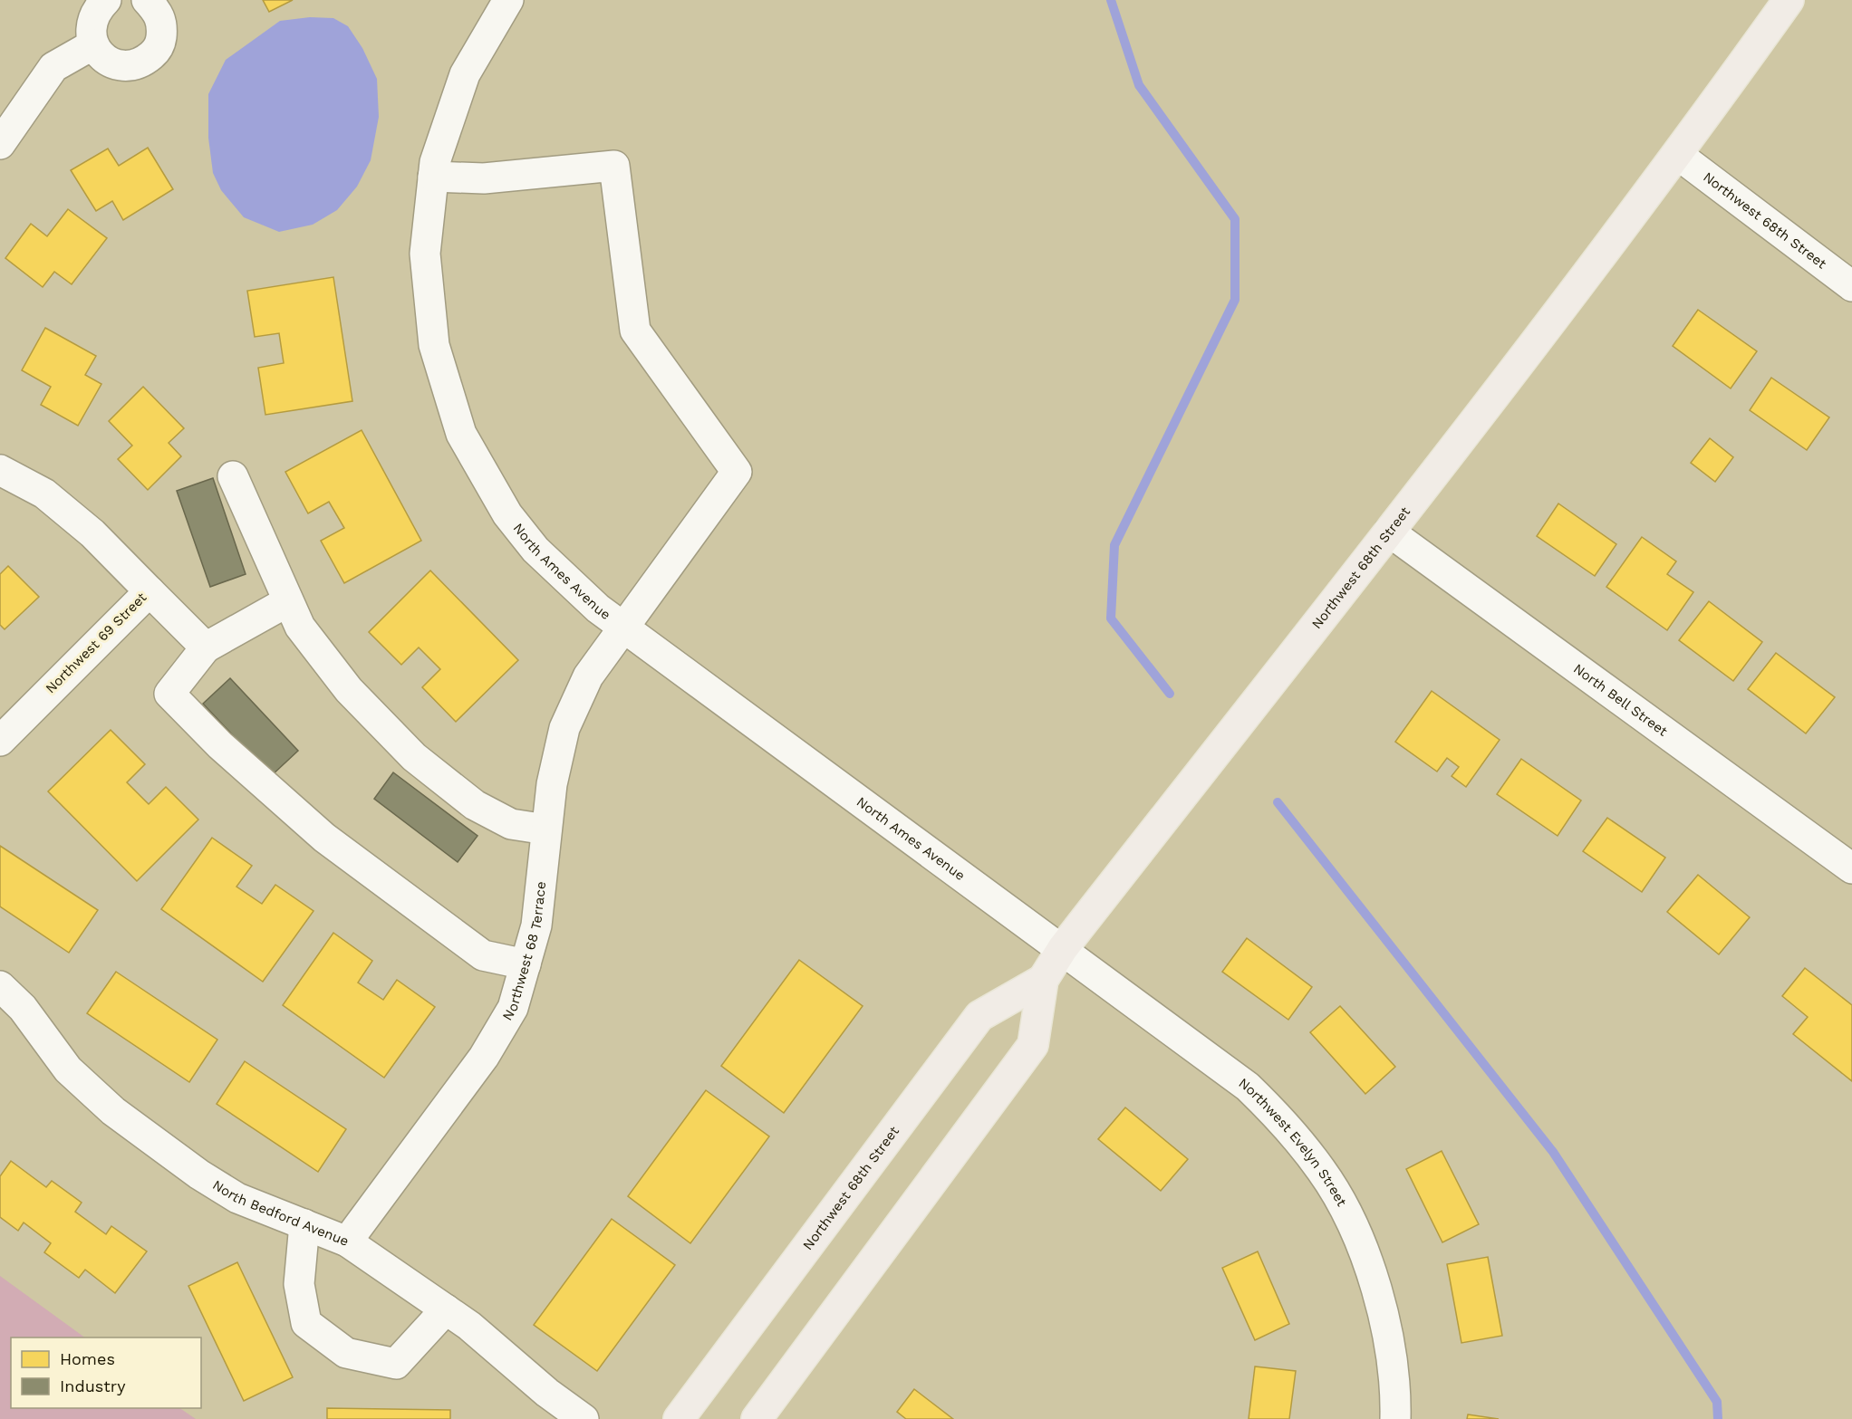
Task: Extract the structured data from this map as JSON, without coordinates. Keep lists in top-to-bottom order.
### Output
{
  "streets": {
    "main road": ["Northwest 68th Street"],
    "street": [
      "North Ames Avenue",
      "Northwest 69 Street",
      "North Bell Street",
      "Northwest 68 Terrace",
      "Northwest Evelyn Street",
      "North Bedford Avenue"
    ]
  },
  "crossings": [
    ["Northwest 68th Street", "North Ames Avenue"],
    ["Northwest 68th Street", "North Bell Street"],
    ["Northwest 68th Street", "Northwest Evelyn Street"],
    ["North Ames Avenue", "Northwest 68 Terrace"],
    ["North Ames Avenue", "Northwest Evelyn Street"],
    ["Northwest 68 Terrace", "North Bedford Avenue"]
  ],
  "legend": ["Homes", "Industry"]
}
